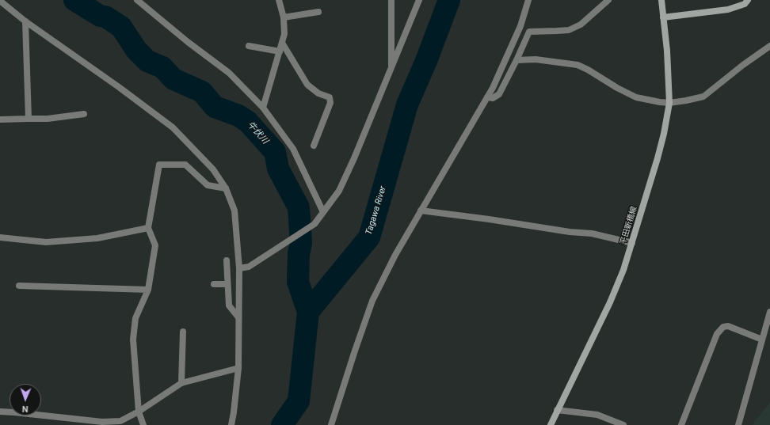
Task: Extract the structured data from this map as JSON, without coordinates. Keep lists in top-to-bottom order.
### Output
{
  "streets": {
    "main road": ["平田新橋線"]
  },
  "water": ["牛伏川", "Tagawa River"],
  "north": "bottom"
}
